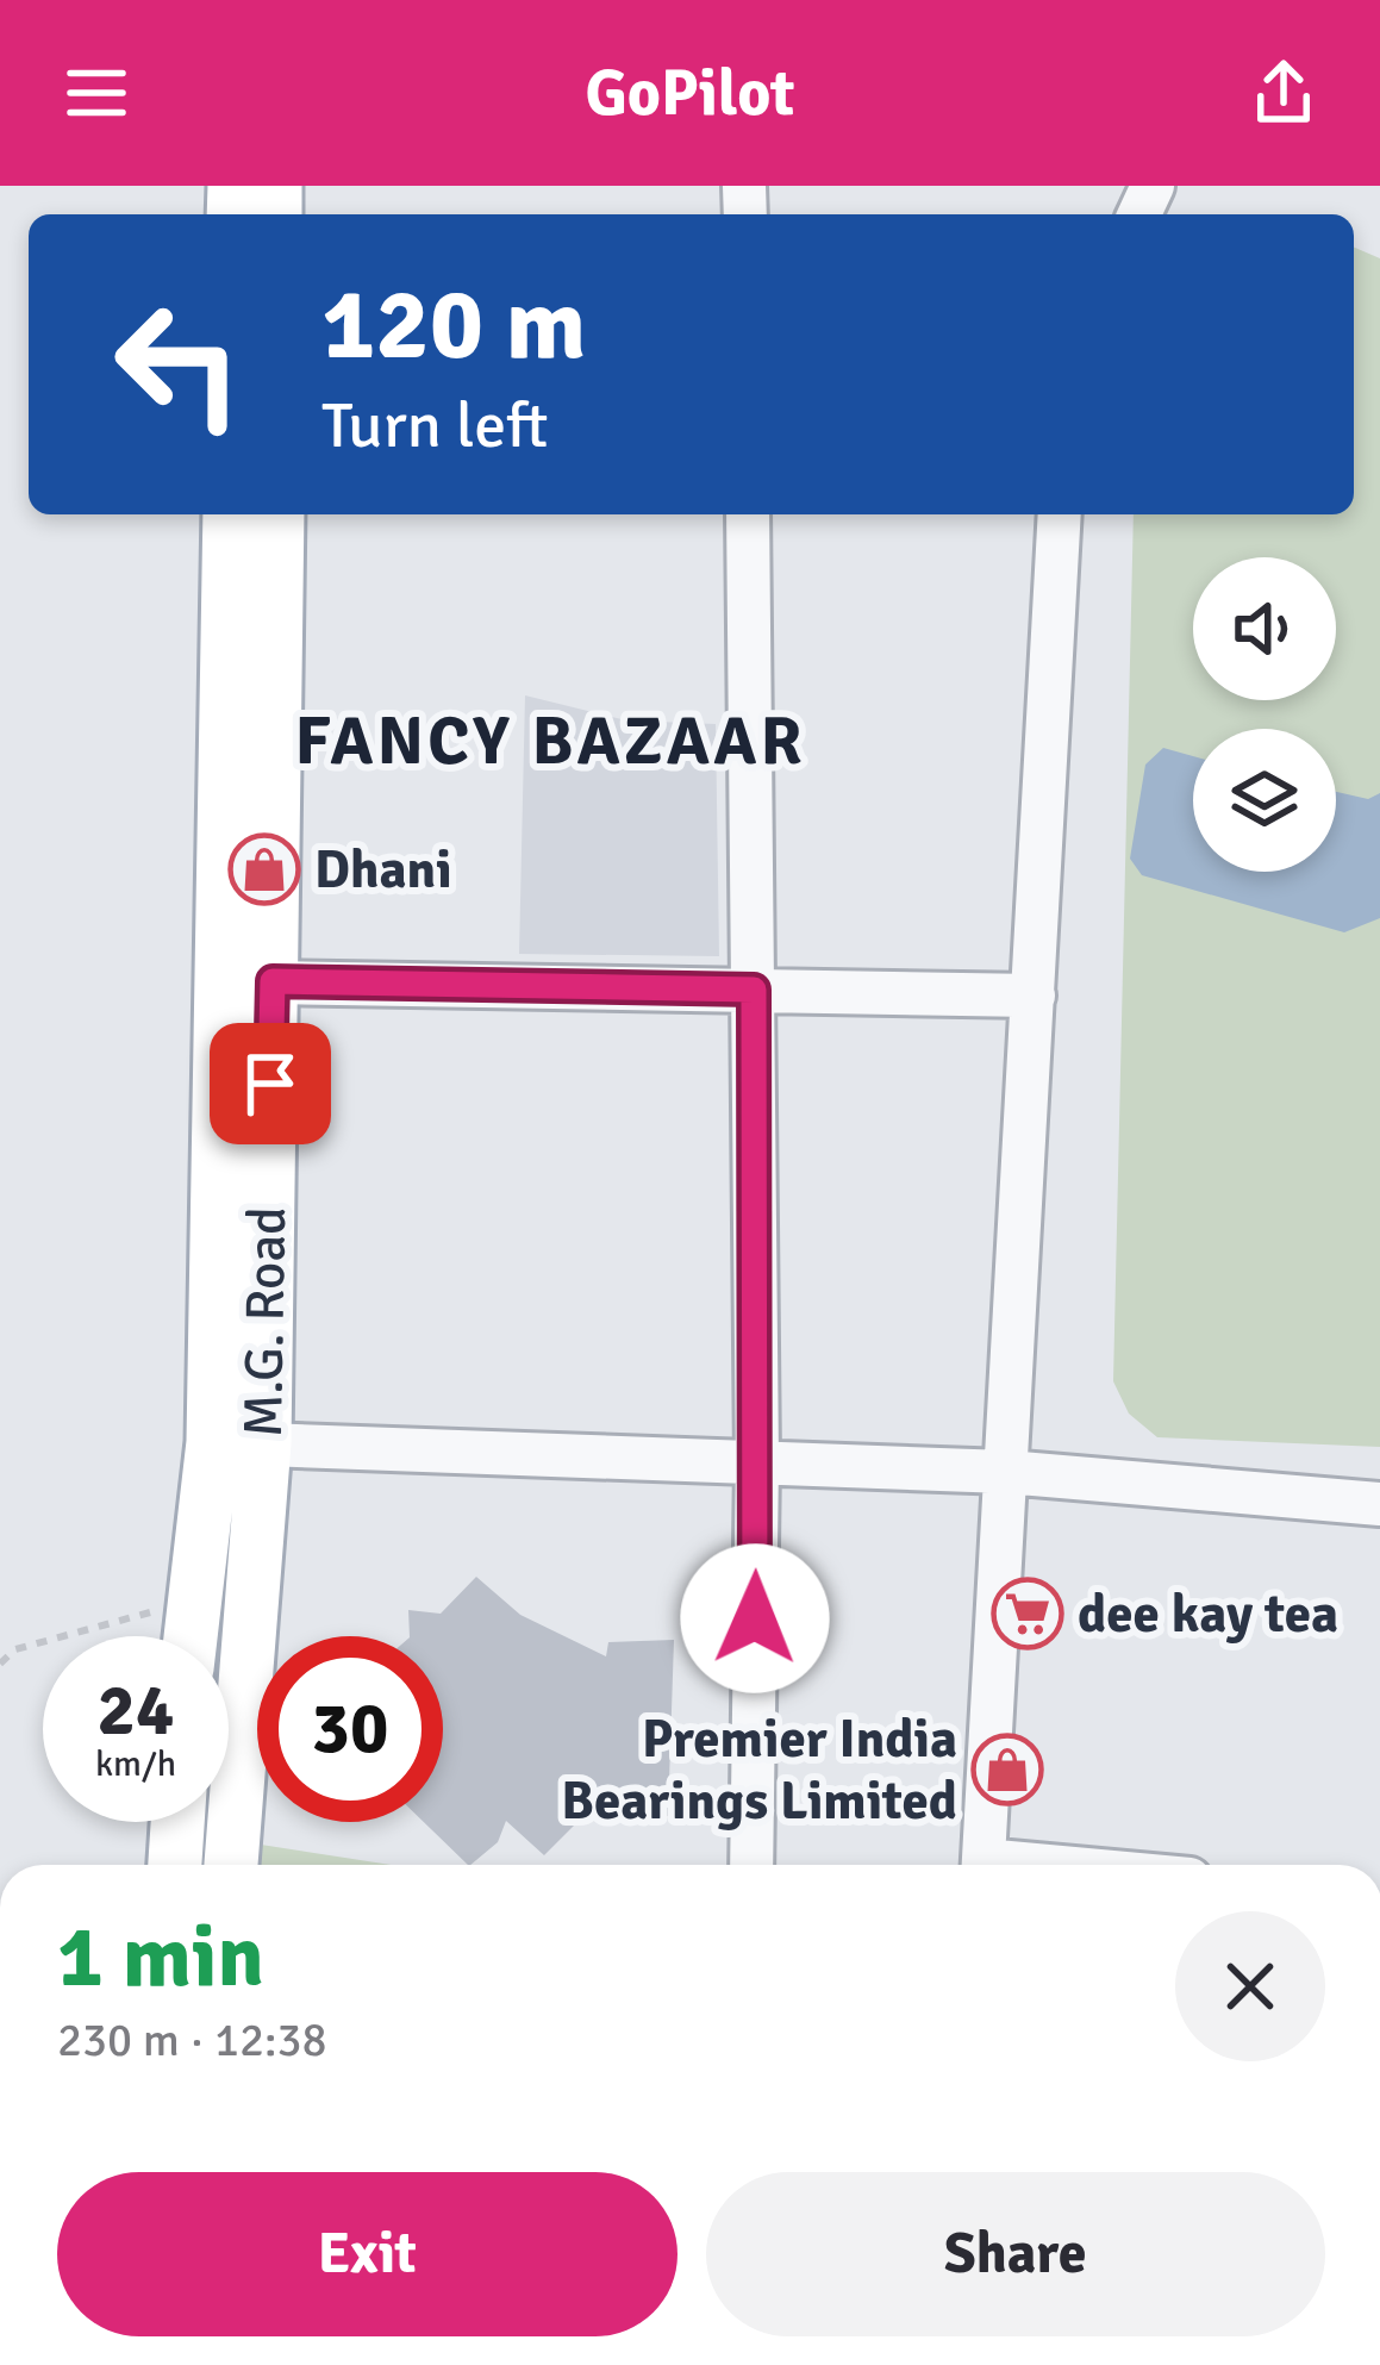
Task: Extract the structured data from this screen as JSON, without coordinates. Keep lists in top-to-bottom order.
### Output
{
  "streets": {
    "main road": ["M.G. Road"]
  },
  "districts": ["FANCY BAZAAR"],
  "places": {
    "shop": ["Dhani", "Premier India Bearings Limited"],
    "supermarket": ["dee kay tea"]
  },
  "page": {
    "header": "GoPilot",
    "turn": ["120 m", "Turn left"],
    "speed": "24 km/h",
    "limit": "30",
    "heading": ["1 min", "230 m · 12:38"],
    "buttons": ["Exit", "Share"]
  }
}
